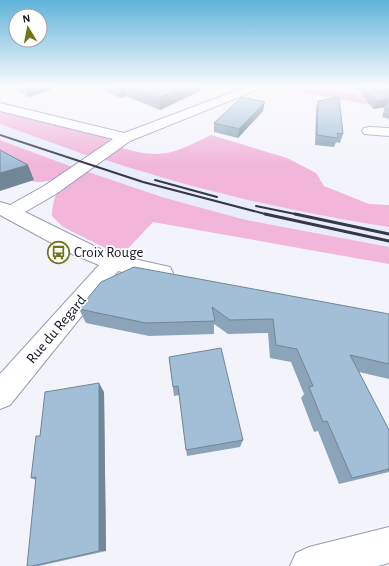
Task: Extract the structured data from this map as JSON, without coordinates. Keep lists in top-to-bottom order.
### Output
{
  "streets": {
    "street": ["Rue du Regard"]
  },
  "places": {
    "bus stop": ["Croix Rouge"]
  },
  "north": "top"
}
